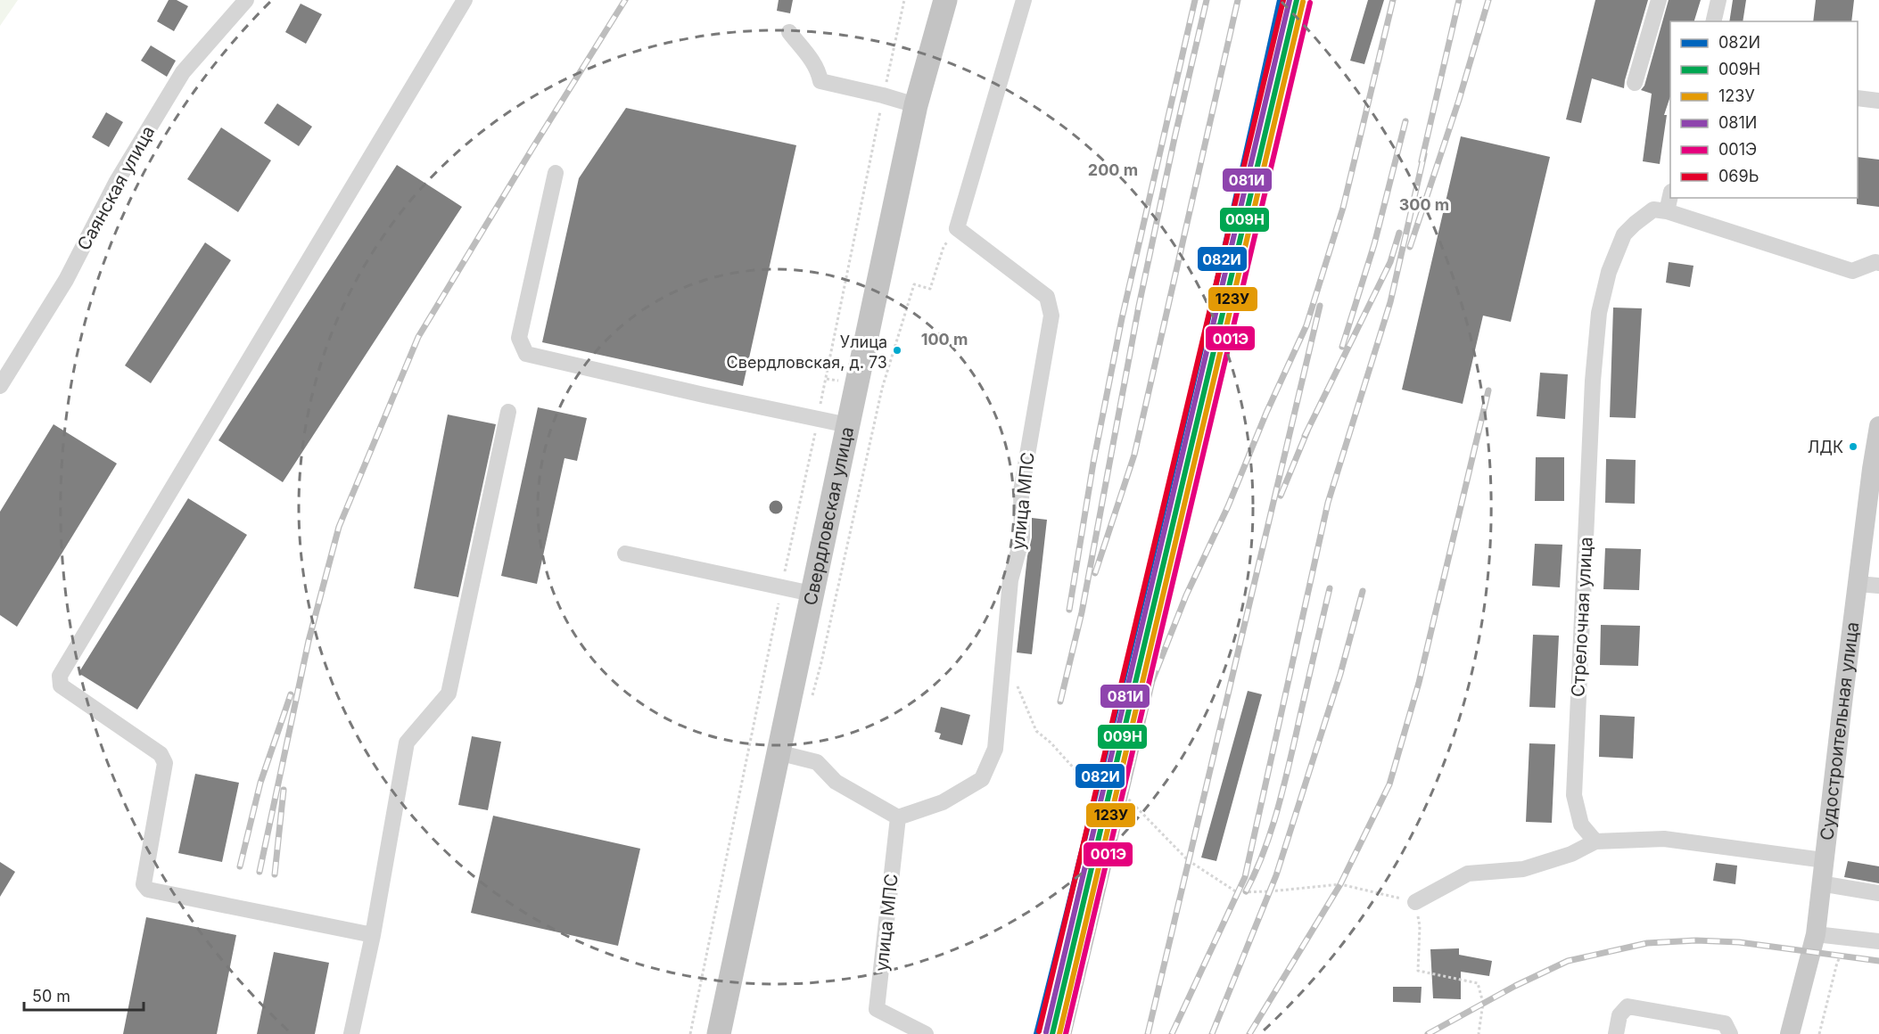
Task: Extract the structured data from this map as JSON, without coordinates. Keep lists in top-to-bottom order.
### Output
{
  "streets": {
    "highway": ["Свердловская улица"],
    "main road": ["Судостроительная улица"],
    "street": ["Саянская улица", "улица МПС", "Стрелочная улица"]
  },
  "places": ["Улица Свердловская, д. 73", "ЛДК"],
  "lines": [
    "transit line 082И",
    "transit line 009Н",
    "transit line 081И",
    "transit line 069Ь",
    "transit line 123У",
    "transit line 001Э"
  ],
  "legend": [
    "082И",
    "009Н",
    "123У",
    "081И",
    "001Э",
    "069Ь"
  ],
  "scale_bar": "50 m",
  "rings": ["200 m", "300 m", "100 m"]
}
